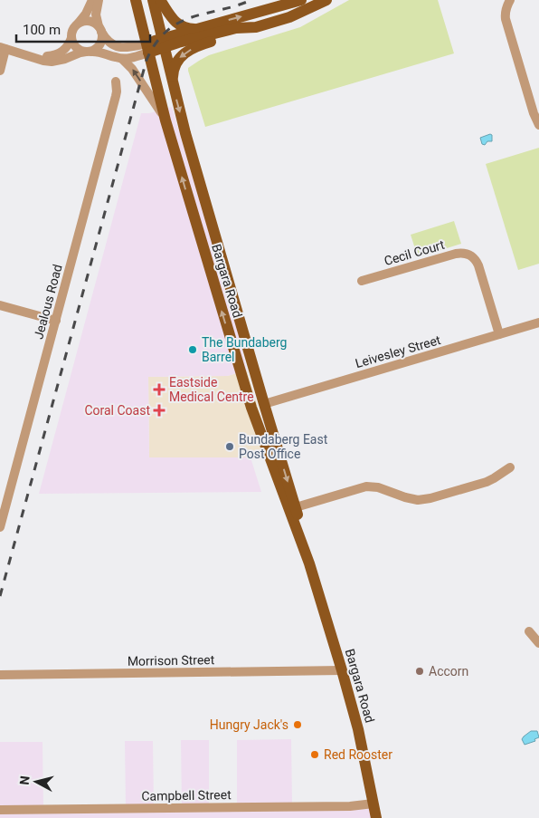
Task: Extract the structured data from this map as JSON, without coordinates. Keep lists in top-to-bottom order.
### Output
{
  "streets": {
    "main road": ["Bargara Road"],
    "street": [
      "Cecil Court",
      "Jealous Road",
      "Leivesley Street",
      "Morrison Street",
      "Campbell Street"
    ]
  },
  "crossings": [
    ["Cecil Court", "Leivesley Street"],
    ["Bargara Road", "Leivesley Street"],
    ["Bargara Road", "Morrison Street"],
    ["Bargara Road", "Campbell Street"]
  ],
  "places": {
    "other": [
      "The Bundaberg Barrel",
      "Bundaberg East Post Office",
      "Accorn",
      "Hungry Jack's",
      "Red Rooster"
    ],
    "health": ["Eastside Medical Centre", "Coral Coast"]
  },
  "scale_bar": "100 m",
  "north": "left"
}
